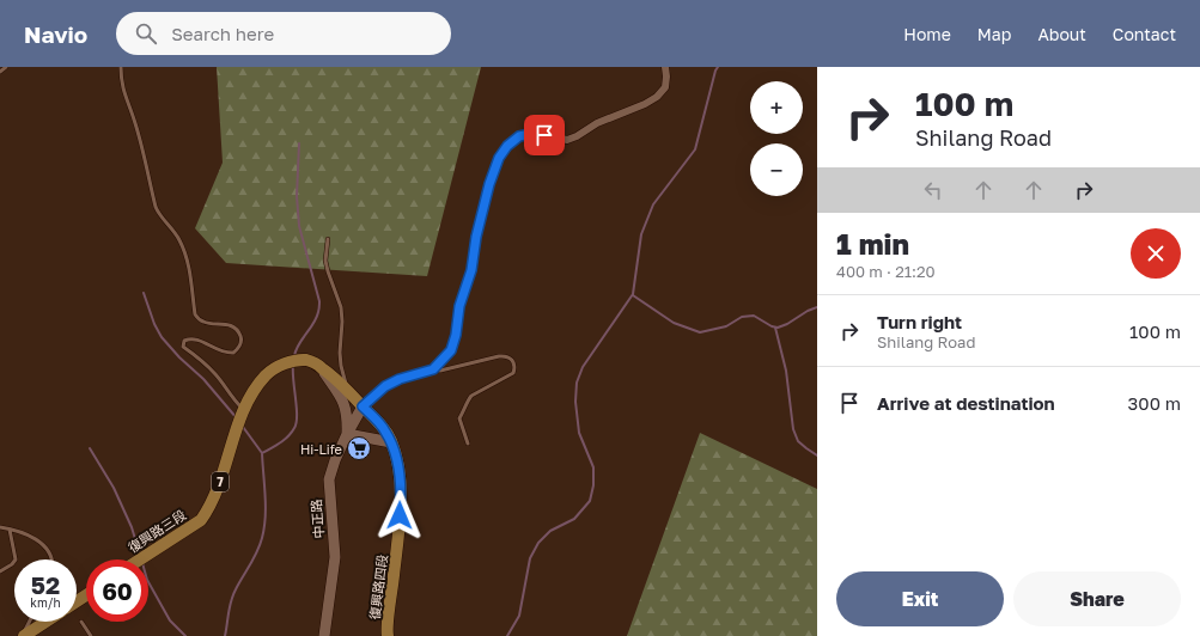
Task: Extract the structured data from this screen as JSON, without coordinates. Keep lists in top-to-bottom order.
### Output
{
  "streets": {
    "main road": ["7", "復興路三段", "復興路四段"],
    "street": ["中正路"]
  },
  "crossings": [
    ["中正路", "復興路四段"],
    ["復興路三段", "復興路四段"]
  ],
  "places": {
    "supermarket": ["Hi-Life"]
  },
  "page": {
    "header": "Navio",
    "search": "Search here",
    "nav": [
      "Home",
      "Map",
      "About",
      "Contact"
    ],
    "turn": ["100 m", "Shilang Road"],
    "map_buttons": ["+", "−"],
    "heading": ["1 min", "400 m · 21:20"],
    "list": [
      {
        "name": "Turn right",
        "note": "Shilang Road",
        "value": "100 m"
      },
      {
        "name": "Arrive at destination",
        "value": "300 m"
      }
    ],
    "speed": "52 km/h",
    "limit": "60",
    "buttons": ["Exit", "Share"]
  }
}
